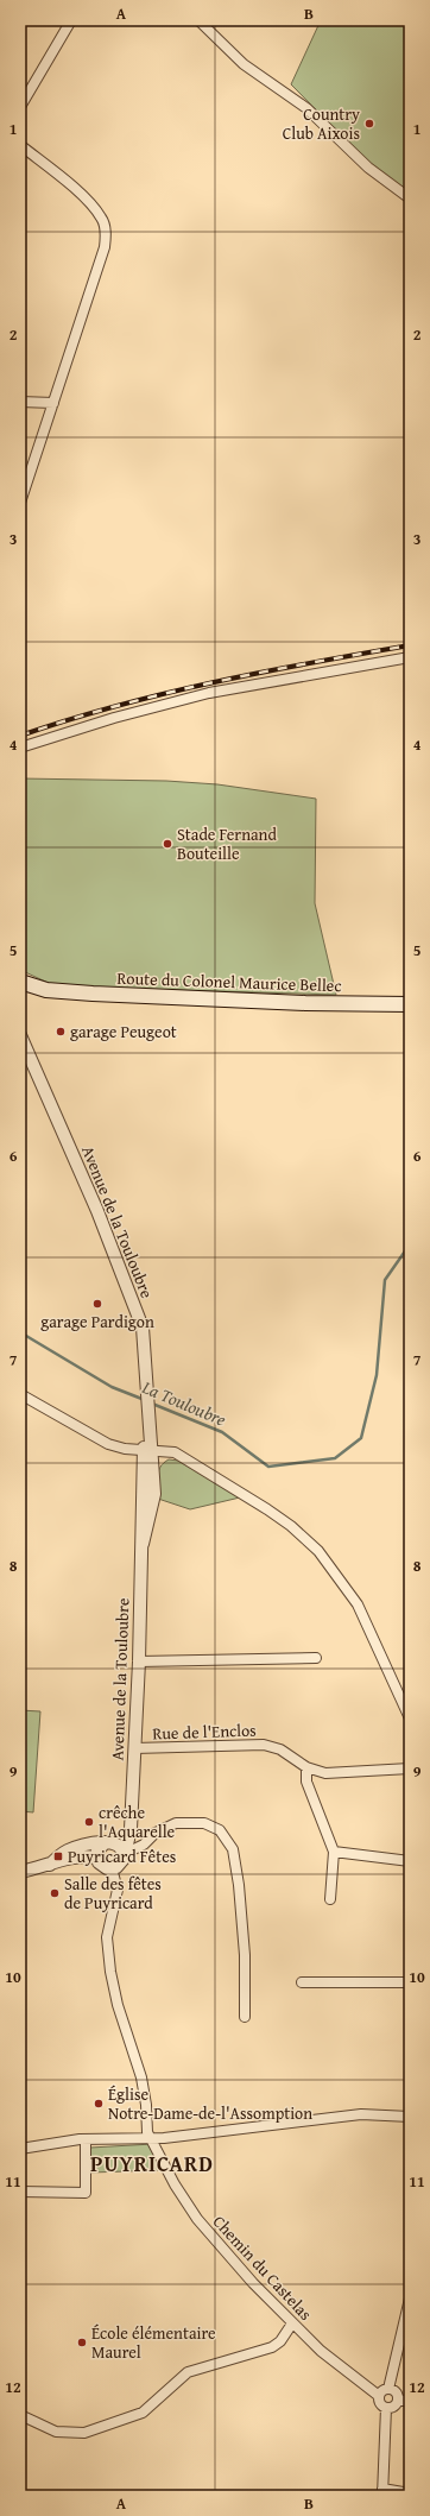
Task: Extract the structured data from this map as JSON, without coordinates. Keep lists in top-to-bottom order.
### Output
{
  "streets": {
    "main road": ["Route du Colonel Maurice Bellec"],
    "street": ["Avenue de la Touloubre", "Rue de l'Enclos", "Chemin du Castelas"]
  },
  "crossings": [
    ["Avenue de la Touloubre", "Rue de l'Enclos"]
  ],
  "districts": ["PUYRICARD"],
  "water": ["La Touloubre"],
  "places": {
    "other": [
      "Country Club Aixois",
      "Stade Fernand Bouteille",
      "garage Peugeot",
      "garage Pardigon",
      "crêche l'Aquarelle",
      "Salle des fêtes de Puyricard",
      "Église Notre-Dame-de-l'Assomption",
      "École élémentaire Maurel"
    ],
    "transit": ["Puyricard Fêtes"]
  },
  "grid": {
    "columns": ["A", "B"],
    "rows": [
      "1",
      "2",
      "3",
      "4",
      "5",
      "6",
      "7",
      "8",
      "9",
      "10",
      "11",
      "12"
    ]
  }
}
